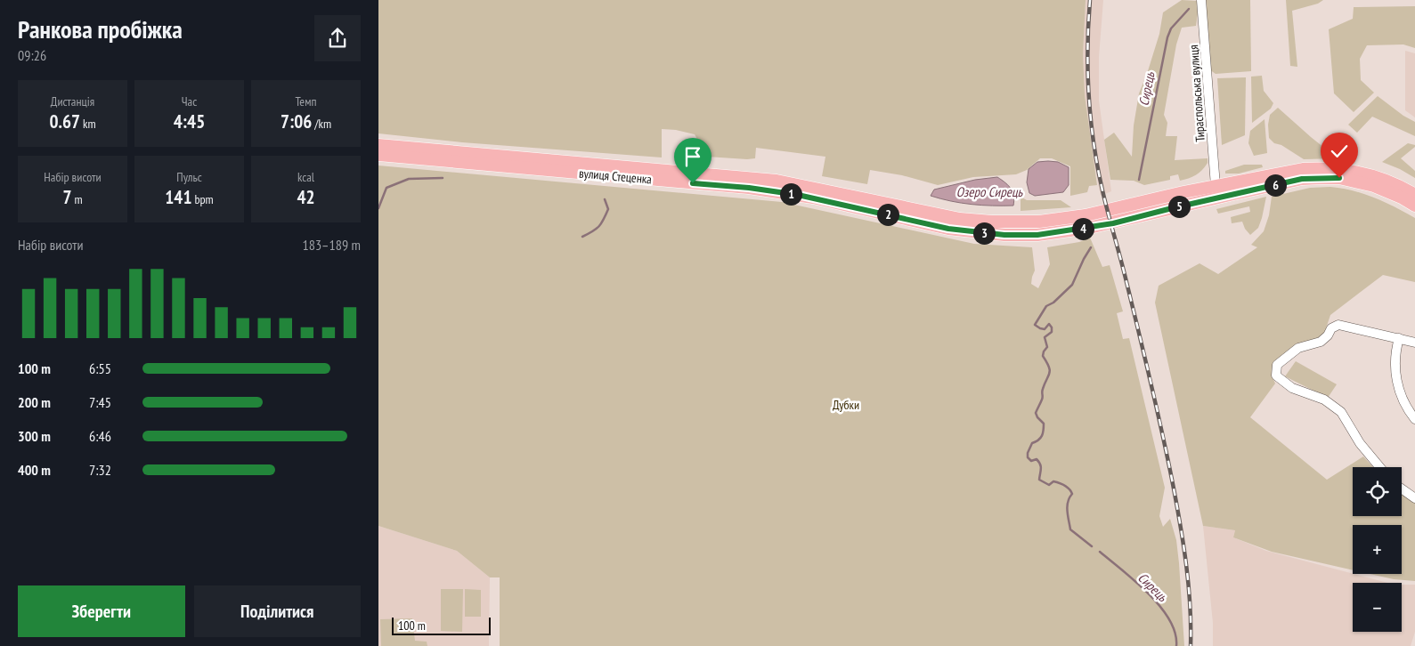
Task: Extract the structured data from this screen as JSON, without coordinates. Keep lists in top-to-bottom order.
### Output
{
  "streets": {
    "main road": ["вулиця Стеценка"],
    "street": ["Тираспольська вулиця"]
  },
  "crossings": [
    ["Тираспольська вулиця", "вулиця Стеценка"]
  ],
  "water": ["Сирець", "Озеро Сирець"],
  "parks": ["Дубки"],
  "scale_bar": "100 m",
  "page": {
    "heading": ["Ранкова пробіжка", "09:26"],
    "stats": [
      ["Дистанція", "0.67 km"],
      ["Час", "4:45"],
      ["Темп", "7:06 /km"],
      ["Набір висоти", "7 m"],
      ["Пульс", "141 bpm"],
      ["kcal", "42"]
    ],
    "pins": [
      "6",
      "1",
      "5",
      "2",
      "4",
      "3"
    ],
    "chart": ["Набір висоти", "183–189 m"],
    "list": [
      {
        "name": "100 m",
        "note": "6:55"
      },
      {
        "name": "200 m",
        "note": "7:45"
      },
      {
        "name": "300 m",
        "note": "6:46"
      },
      {
        "name": "400 m",
        "note": "7:32"
      }
    ],
    "map_buttons": ["+", "−"],
    "buttons": ["Зберегти", "Поділитися"],
    "scale": "100 m"
  }
}
